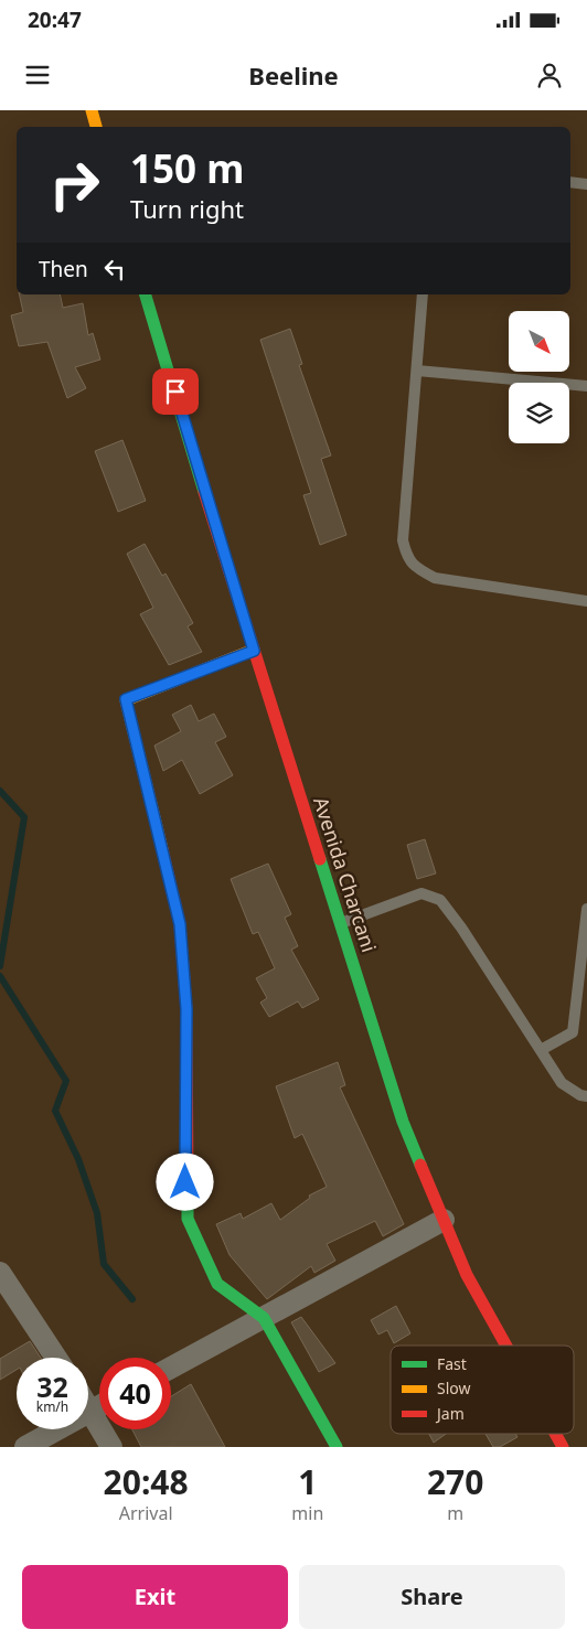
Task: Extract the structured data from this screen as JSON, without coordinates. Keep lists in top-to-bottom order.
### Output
{
  "streets": {
    "main road": ["Avenida Charcani"]
  },
  "legend": ["Fast", "Slow", "Jam"],
  "north": "bottom right",
  "page": {
    "status": "20:47",
    "header": "Beeline",
    "turn": ["150 m", "Turn right"],
    "then": "Then",
    "speed": "32 km/h",
    "limit": "40",
    "eta": [
      "20:48",
      "Arrival",
      "1",
      "min",
      "270",
      "m"
    ],
    "buttons": ["Exit", "Share"]
  }
}
